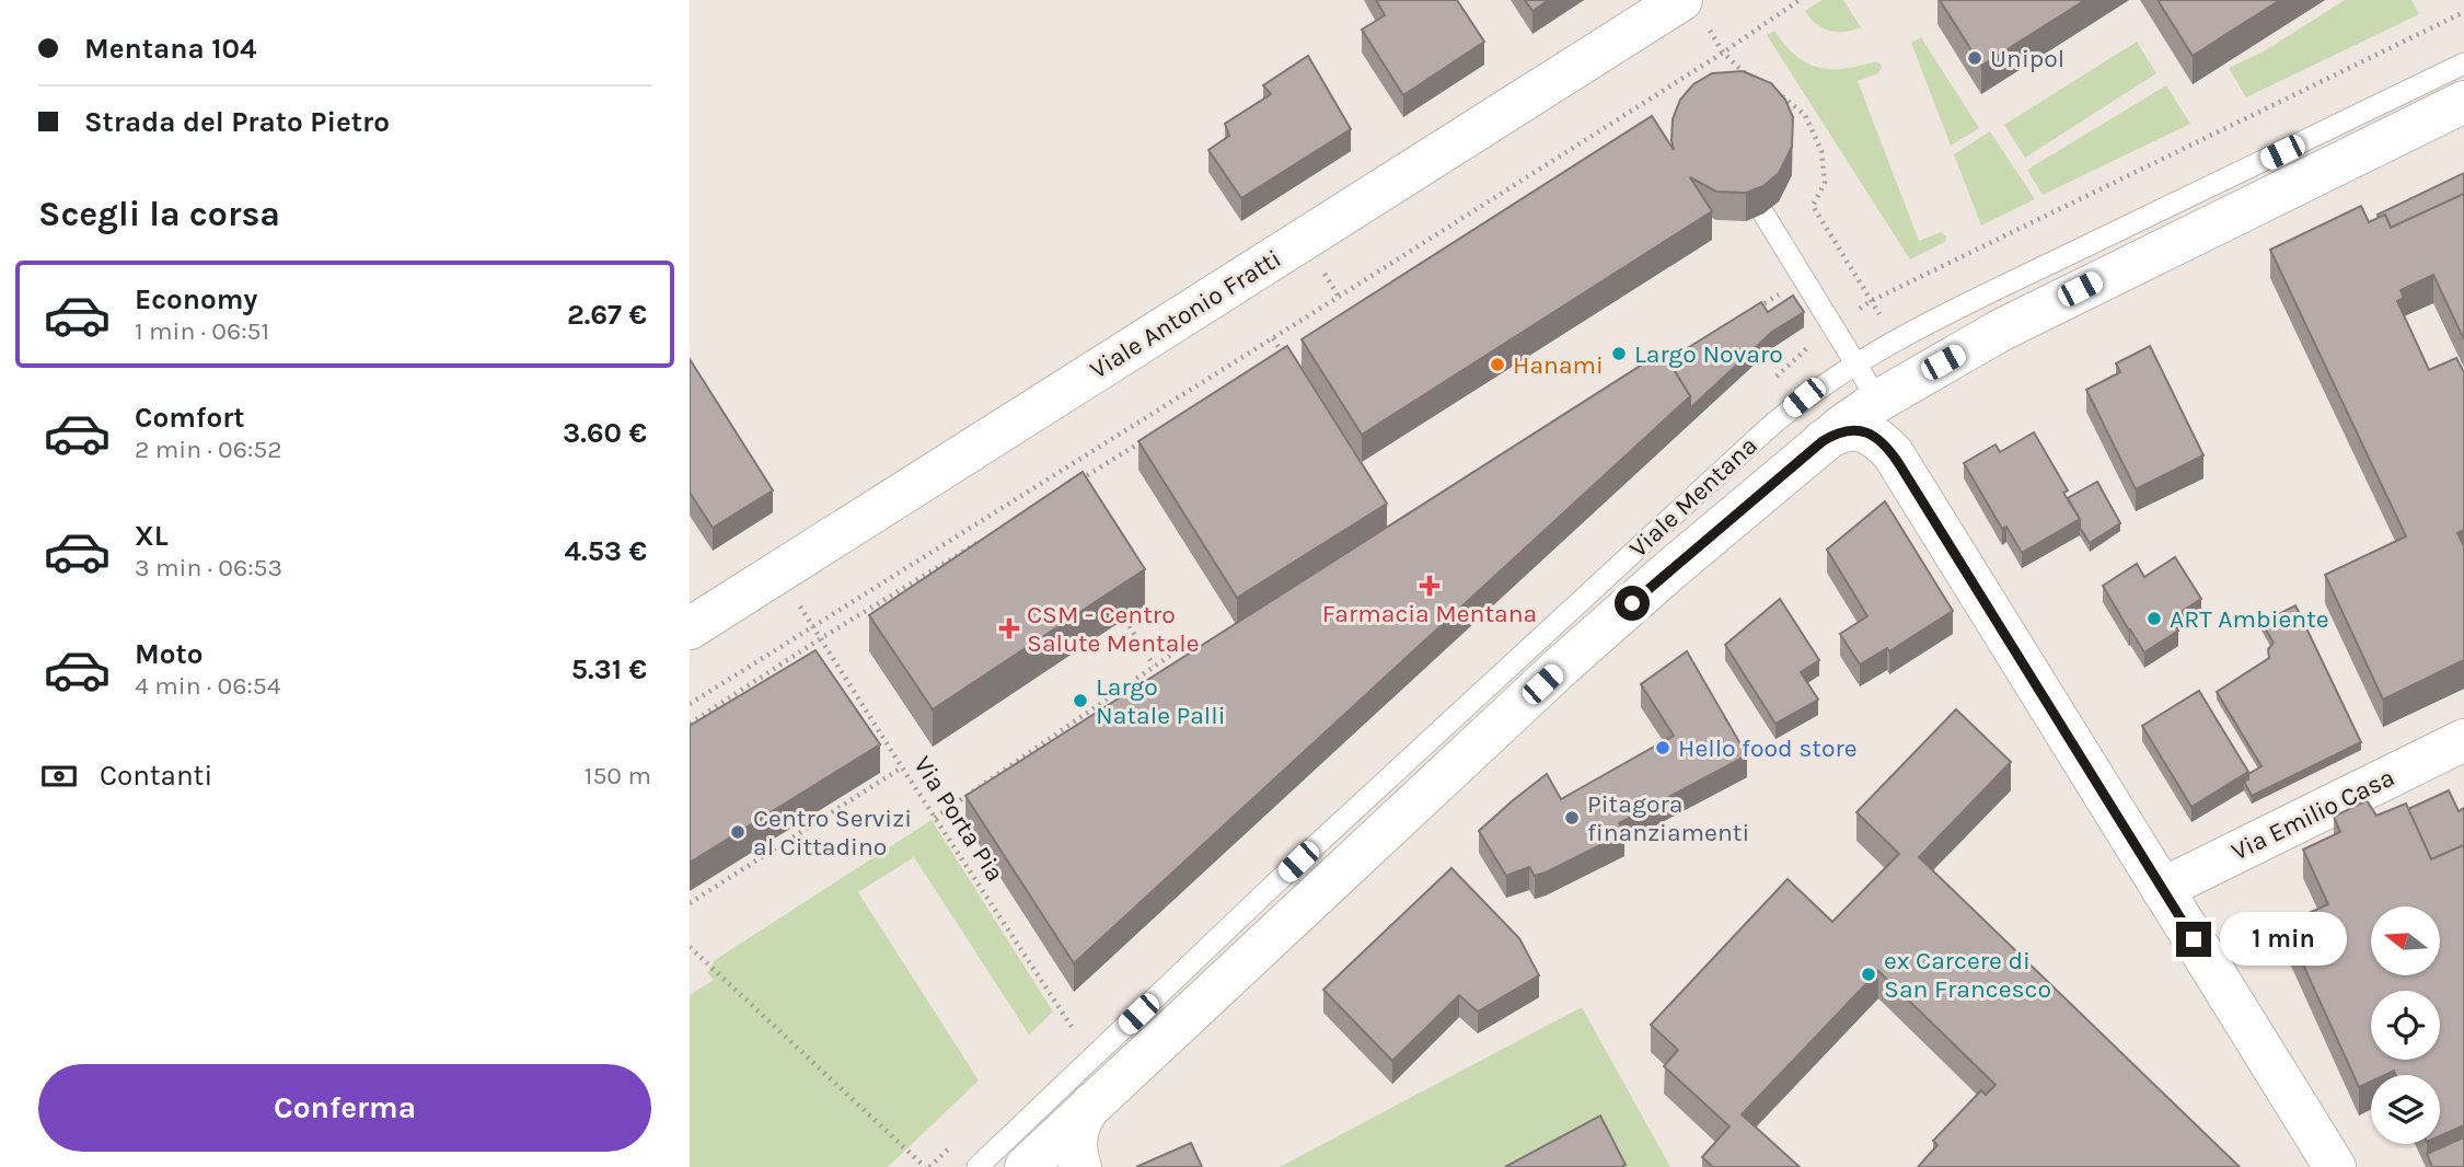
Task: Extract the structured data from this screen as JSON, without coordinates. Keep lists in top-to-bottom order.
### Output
{
  "streets": {
    "main road": ["Viale Antonio Fratti", "Viale Mentana", "Via Emilio Casa"],
    "path": ["Via Porta Pia"]
  },
  "crossings": [
    ["Viale Antonio Fratti", "Via Porta Pia"],
    ["Viale Mentana", "Via Porta Pia"]
  ],
  "places": {
    "other": [
      "Unipol",
      "Largo Novaro",
      "Hanami",
      "ART Ambiente",
      "Largo Natale Palli",
      "Hello food store",
      "Pitagora finanziamenti",
      "Centro Servizi al Cittadino",
      "ex Carcere di San Francesco"
    ],
    "health": ["Farmacia Mentana", "CSM - Centro Salute Mentale"]
  },
  "north": "left",
  "page": {
    "banner": ["Mentana 104", "Strada del Prato Pietro"],
    "heading": "Scegli la corsa",
    "list": [
      {
        "name": "Economy",
        "note": "1 min · 06:51",
        "value": "2.67 €"
      },
      {
        "name": "Comfort",
        "note": "2 min · 06:52",
        "value": "3.60 €"
      },
      {
        "name": "XL",
        "note": "3 min · 06:53",
        "value": "4.53 €"
      },
      {
        "name": "Moto",
        "note": "4 min · 06:54",
        "value": "5.31 €"
      }
    ],
    "pay": ["Contanti", "150 m"],
    "bubble": "1 min",
    "buttons": "Conferma"
  }
}
